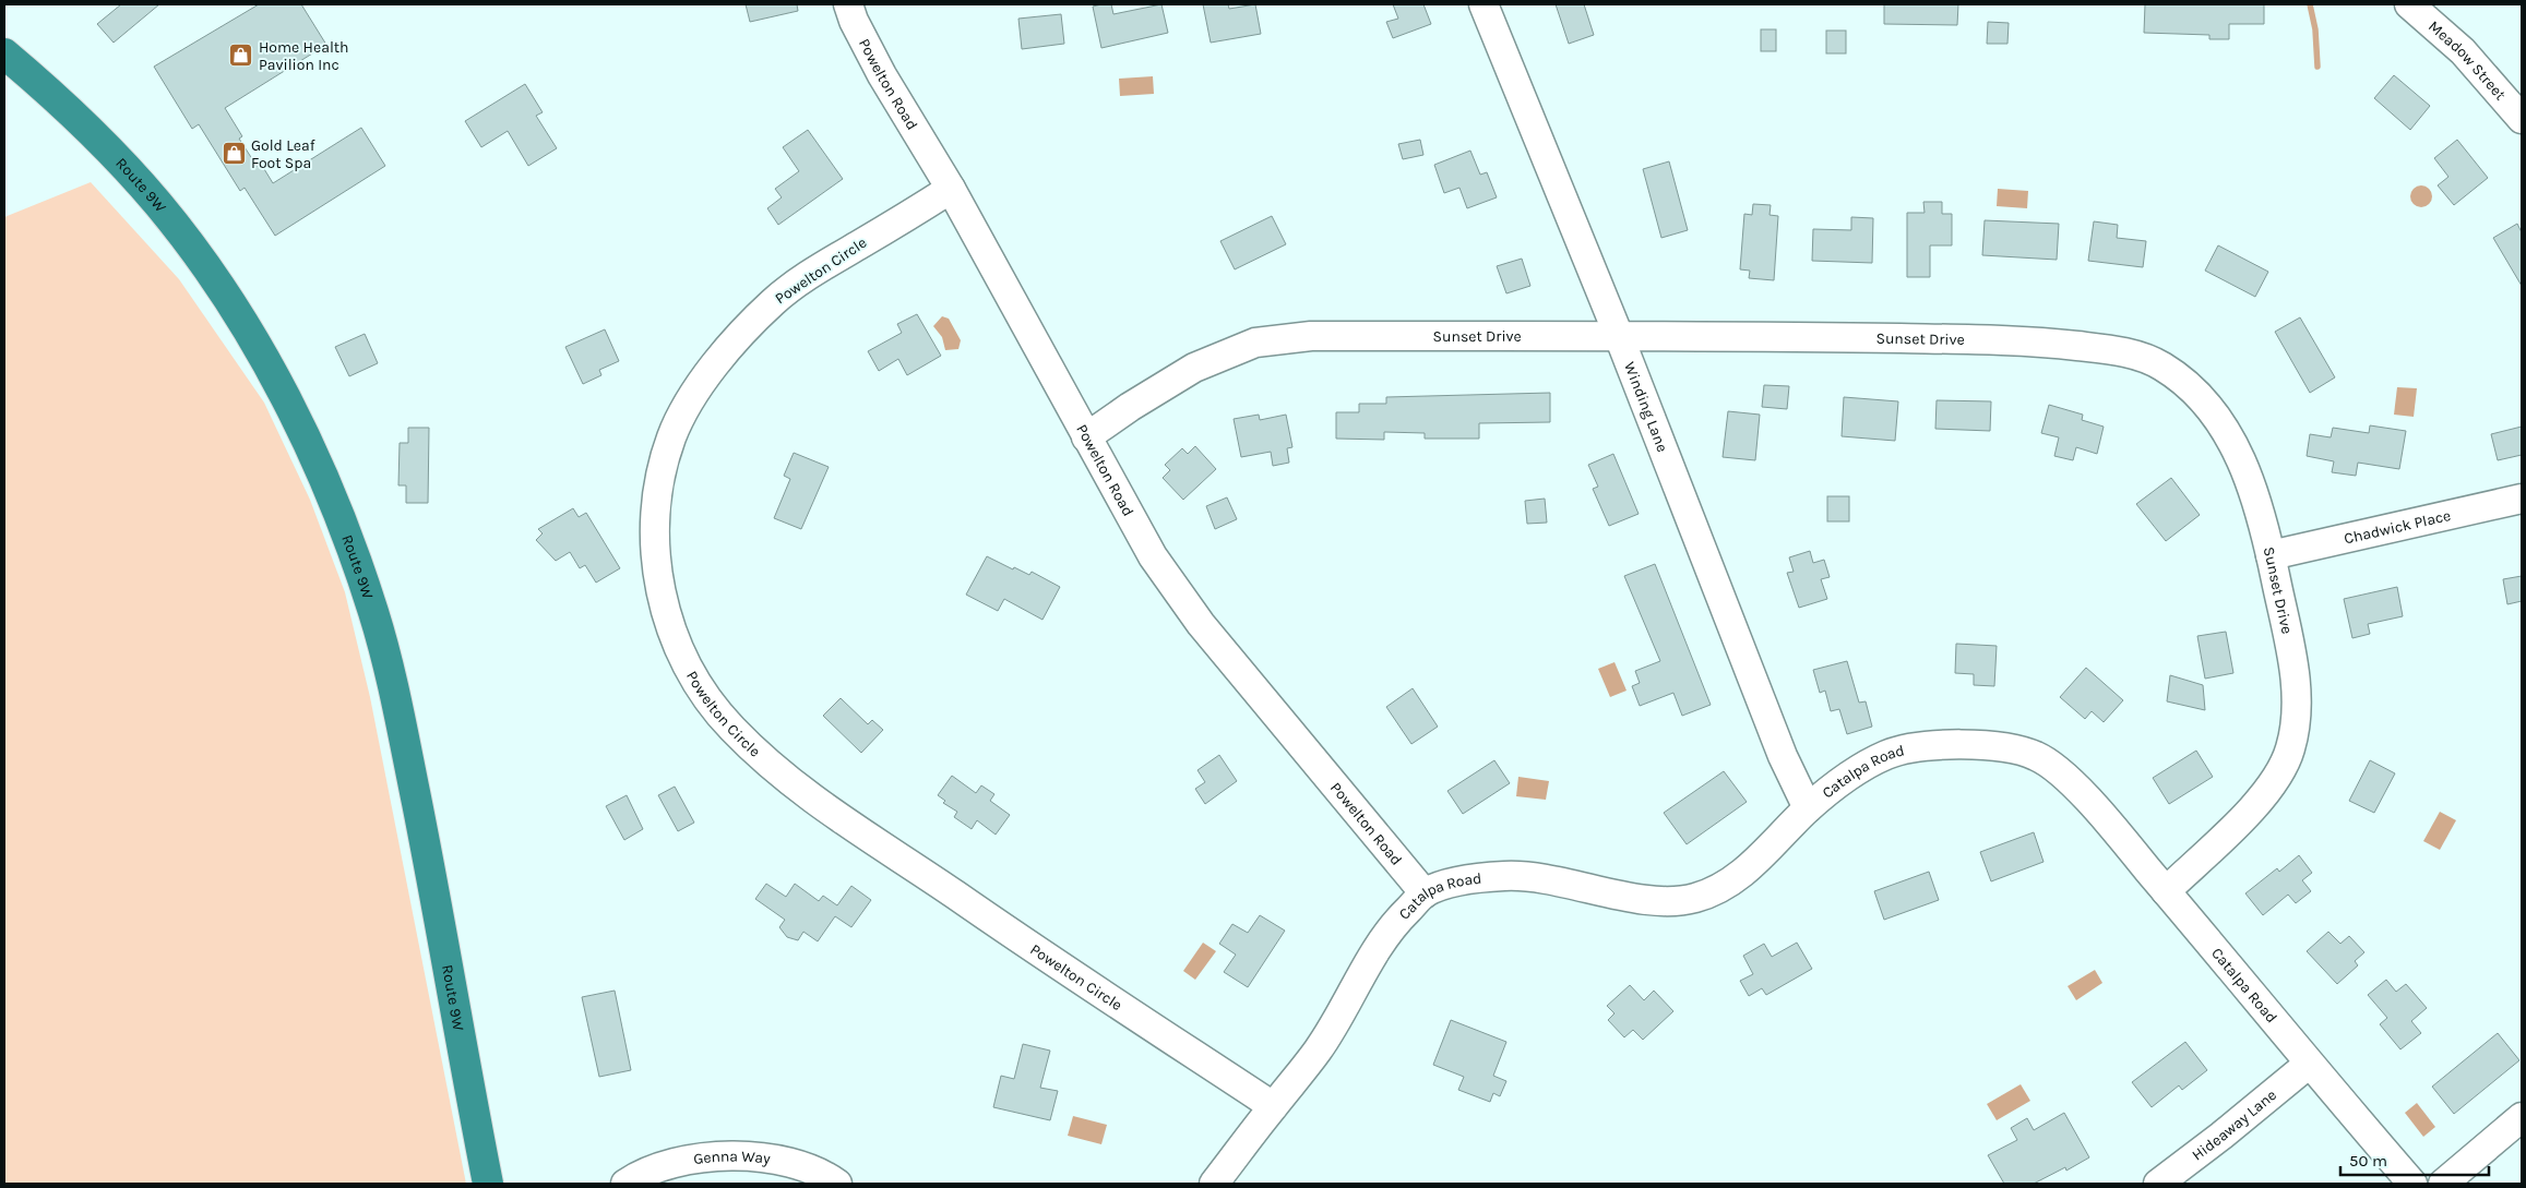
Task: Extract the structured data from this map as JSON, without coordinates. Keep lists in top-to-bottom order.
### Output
{
  "streets": {
    "highway": ["Route 9W"],
    "street": [
      "Meadow Street",
      "Powelton Road",
      "Powelton Circle",
      "Sunset Drive",
      "Winding Lane",
      "Chadwick Place",
      "Catalpa Road",
      "Hideaway Lane",
      "Genna Way"
    ]
  },
  "crossings": [
    ["Powelton Road", "Powelton Circle"],
    ["Powelton Road", "Sunset Drive"],
    ["Powelton Road", "Catalpa Road"],
    ["Powelton Circle", "Catalpa Road"],
    ["Sunset Drive", "Winding Lane"],
    ["Sunset Drive", "Chadwick Place"],
    ["Sunset Drive", "Catalpa Road"],
    ["Winding Lane", "Catalpa Road"],
    ["Catalpa Road", "Hideaway Lane"]
  ],
  "places": {
    "shop": ["Home Health Pavilion Inc", "Gold Leaf Foot Spa"]
  },
  "scale_bar": "50 m"
}
